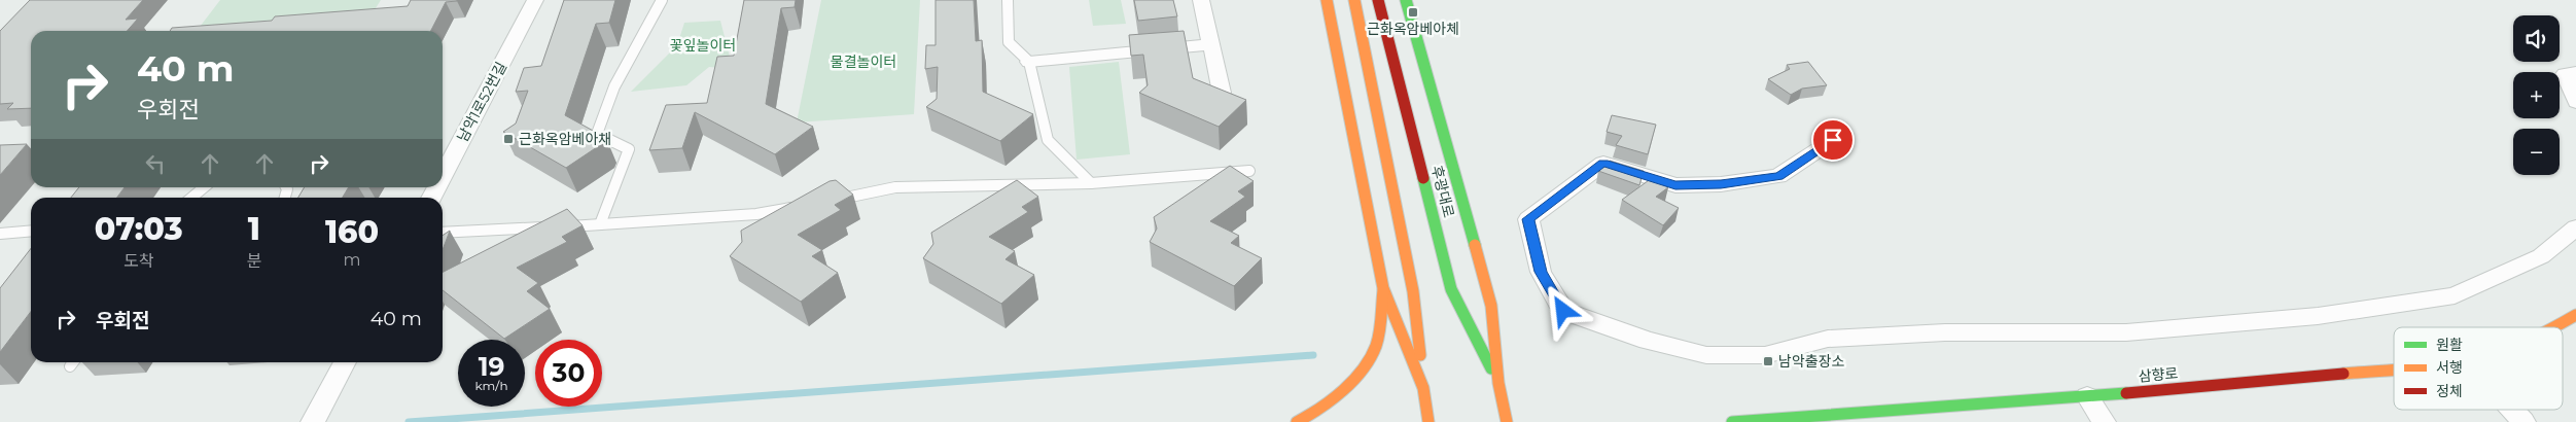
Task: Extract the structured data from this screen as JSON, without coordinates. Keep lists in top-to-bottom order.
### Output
{
  "streets": {
    "street": ["남악1로52번길", "후광대로", "삼향로"]
  },
  "parks": ["꽃잎놀이터", "물결놀이터"],
  "places": {
    "transit": ["근화옥암베아체", "근화옥암베아채", "남악출장소"]
  },
  "legend": ["원활", "서행", "정체"],
  "page": {
    "map_buttons": ["+", "−"],
    "turn": ["40 m", "우회전"],
    "eta": [
      "07:03",
      "도착",
      "1",
      "분",
      "160",
      "m"
    ],
    "list": [
      {
        "name": "우회전",
        "value": "40 m"
      }
    ],
    "speed": "19 km/h",
    "limit": "30"
  }
}
